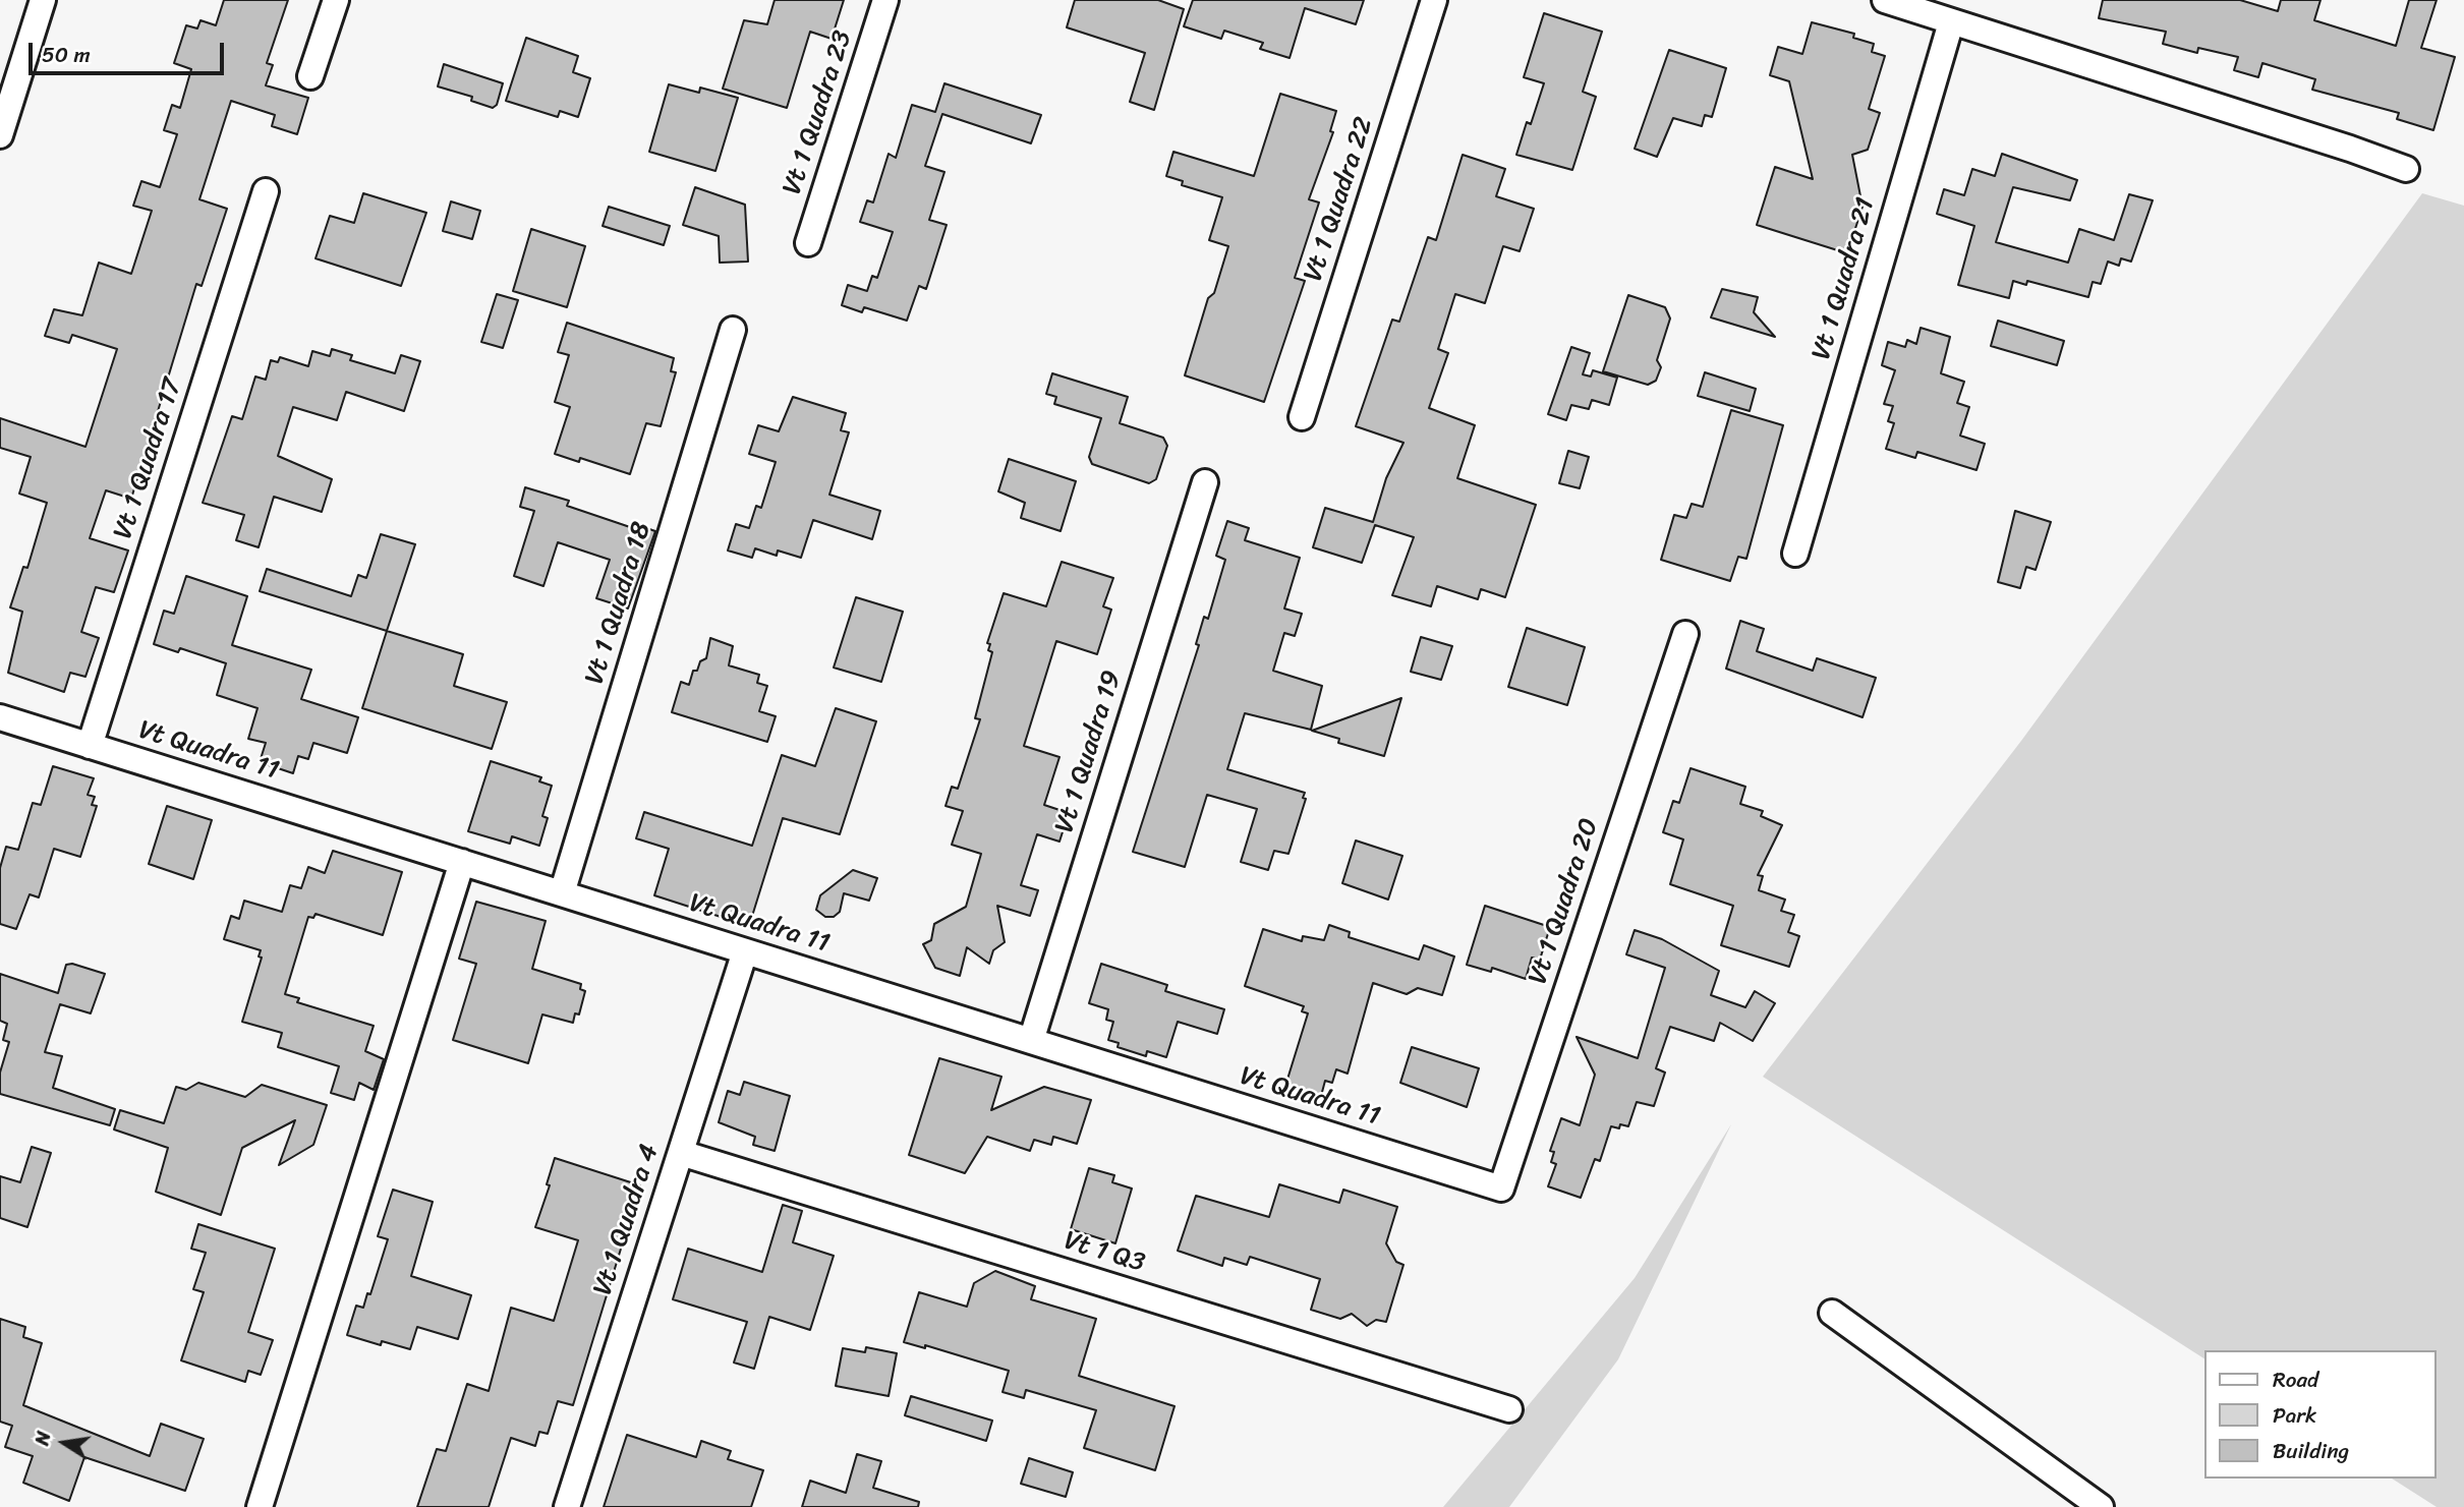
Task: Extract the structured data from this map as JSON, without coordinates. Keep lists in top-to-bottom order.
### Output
{
  "streets": {
    "street": [
      "Vt 1 Quadra 23",
      "Vt 1 Quadra 22",
      "Vt 1 Quadra 21",
      "Vt 1 Quadra 17",
      "Vt 1 Quadra 18",
      "Vt Quadra 11",
      "Vt 1 Quadra 19",
      "Vt 1 Quadra 20",
      "Vt 1 Quadra 4",
      "Vt 1 Q3"
    ]
  },
  "crossings": [
    ["Vt 1 Quadra 17", "Vt Quadra 11"],
    ["Vt 1 Quadra 18", "Vt Quadra 11"],
    ["Vt Quadra 11", "Vt 1 Quadra 19"],
    ["Vt Quadra 11", "Vt 1 Quadra 20"],
    ["Vt Quadra 11", "Vt 1 Quadra 4"],
    ["Vt 1 Quadra 4", "Vt 1 Q3"]
  ],
  "legend": ["Road", "Park", "Building"],
  "scale_bar": "50 m",
  "north": "left"
}
